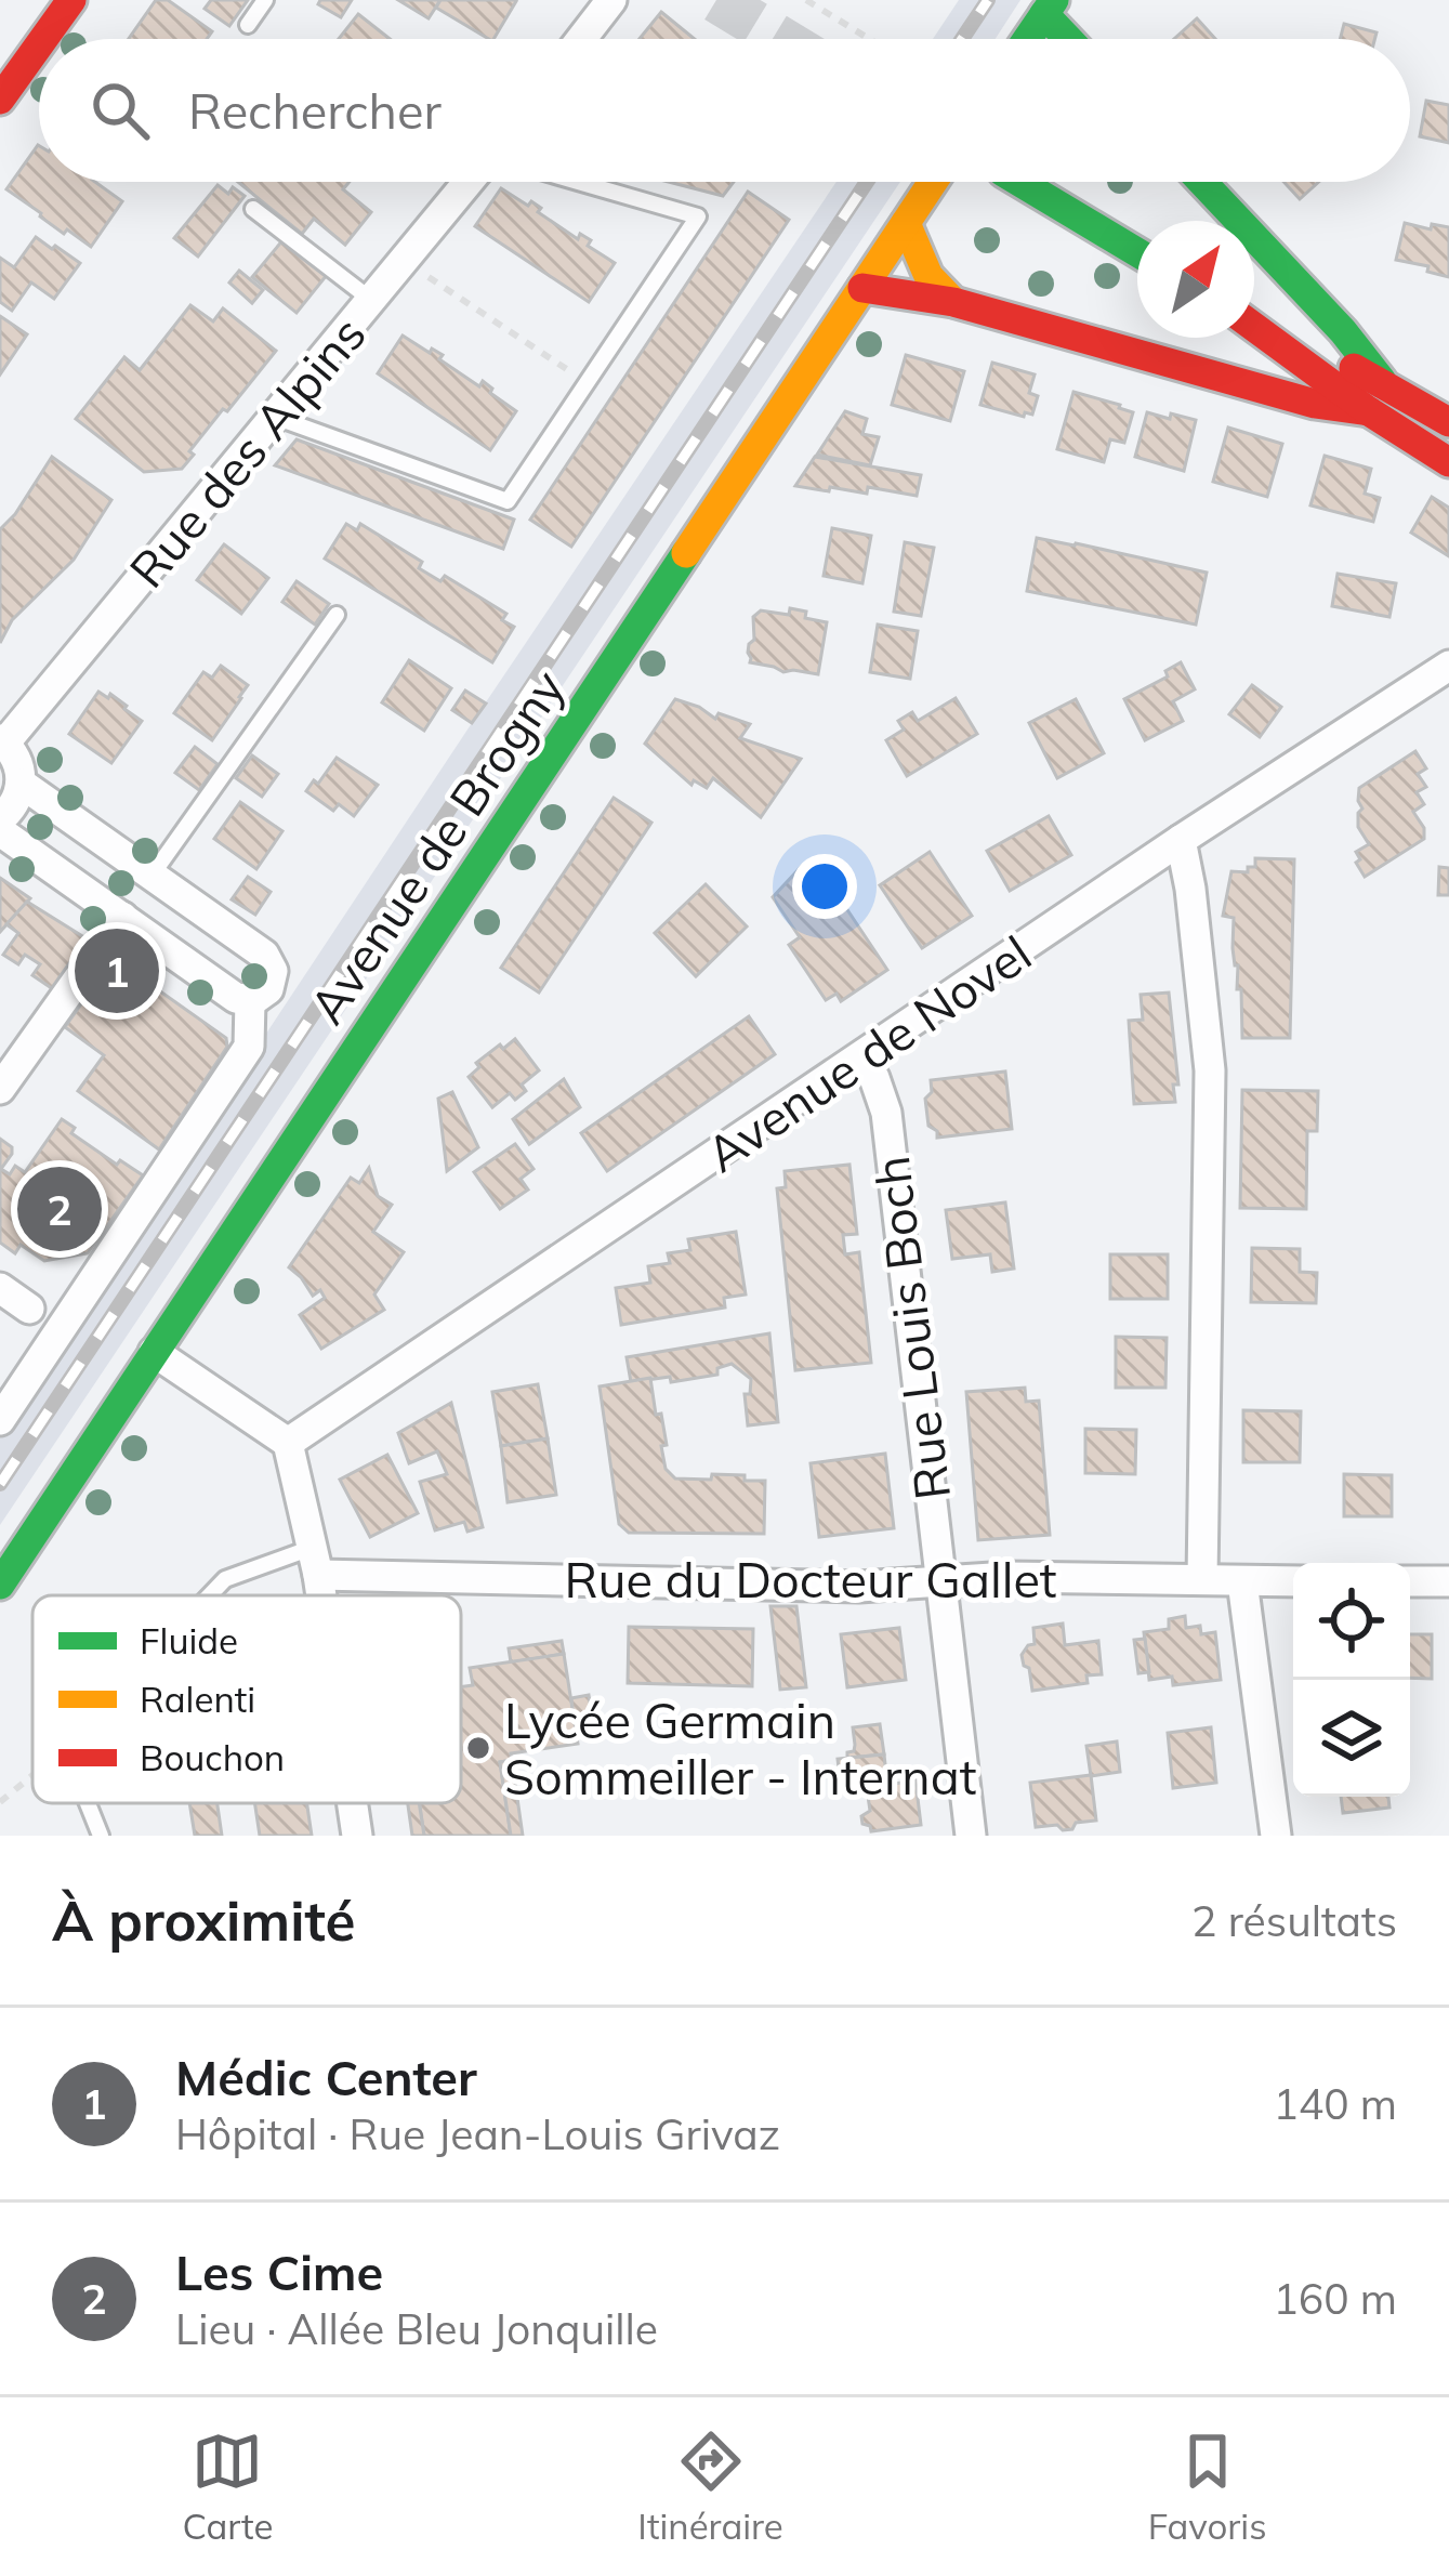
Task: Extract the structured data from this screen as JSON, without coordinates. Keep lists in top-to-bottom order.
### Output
{
  "streets": {
    "main road": ["Avenue de Brogny"],
    "street": [
      "Rue des Alpins",
      "Avenue de Novel",
      "Rue Louis Boch",
      "Rue du Docteur Gallet"
    ]
  },
  "crossings": [
    ["Avenue de Novel", "Rue Louis Boch"],
    ["Rue Louis Boch", "Rue du Docteur Gallet"]
  ],
  "places": ["Lycée Germain Sommeiller - Internat"],
  "legend": ["Fluide", "Ralenti", "Bouchon"],
  "north": "top right",
  "page": {
    "search": "Rechercher",
    "pins": ["1", "2"],
    "heading": ["À proximité", "2 résultats"],
    "list": [
      {
        "mark": "1",
        "name": "Médic Center",
        "note": "Hôpital · Rue Jean-Louis Grivaz",
        "value": "140 m"
      },
      {
        "mark": "2",
        "name": "Les Cime",
        "note": "Lieu · Allée Bleu Jonquille",
        "value": "160 m"
      }
    ],
    "nav": ["Carte", "Itinéraire", "Favoris"]
  }
}
